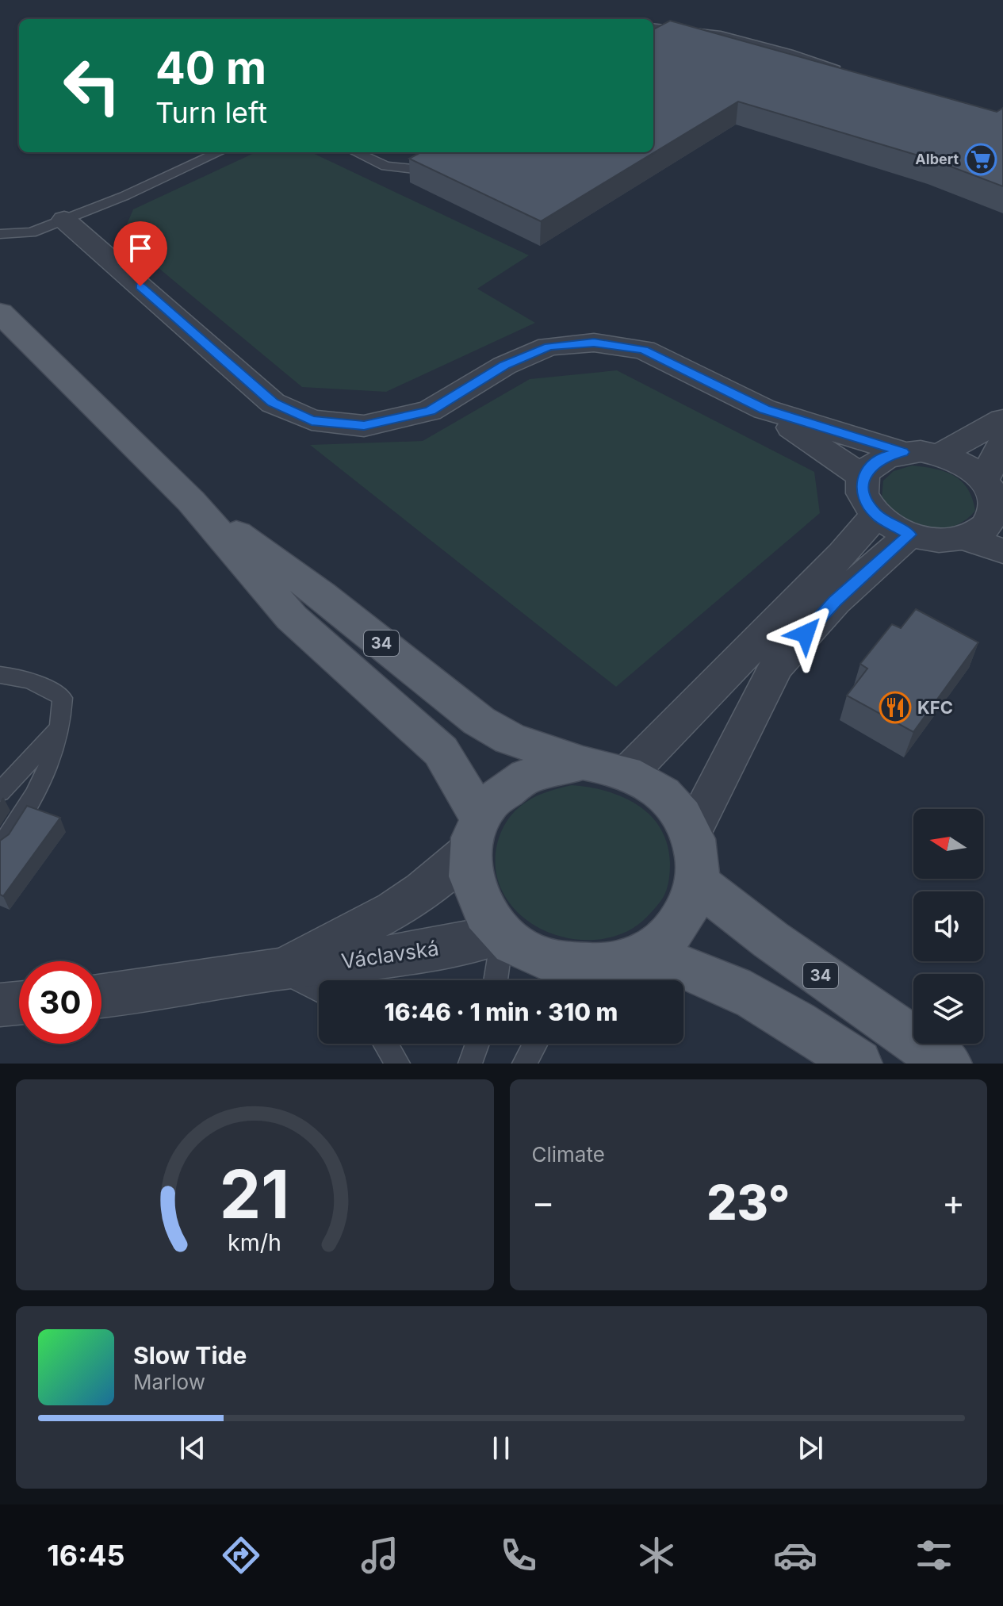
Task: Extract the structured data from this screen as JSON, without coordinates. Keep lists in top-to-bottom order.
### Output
{
  "streets": {
    "main road": ["34"],
    "street": ["Václavská"]
  },
  "crossings": [
    ["34", "Václavská"]
  ],
  "places": {
    "supermarket": ["Albert"],
    "restaurant": ["KFC"]
  },
  "north": "left",
  "page": {
    "turn": ["40 m", "Turn left"],
    "limit": "30",
    "trip": "16:46 · 1 min · 310 m",
    "tile": "Climate",
    "heat": ["−", "23°", "+"],
    "song": ["Slow Tide", "Marlow"],
    "tabs": "16:45",
    "gauge": ["21", "km/h"]
  }
}
